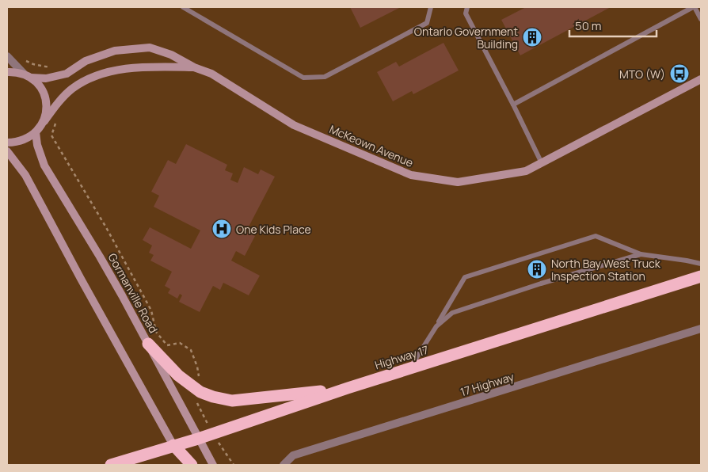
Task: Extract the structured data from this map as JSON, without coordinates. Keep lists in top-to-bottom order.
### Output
{
  "streets": {
    "highway": ["Highway 17"],
    "street": ["McKeown Avenue", "Gormanville Road", "17 Highway"]
  },
  "crossings": [
    ["McKeown Avenue", "Gormanville Road"],
    ["Gormanville Road", "Highway 17"]
  ],
  "places": {
    "building": ["Ontario Government Building", "North Bay West Truck Inspection Station"],
    "bus stop": ["MTO (W)"],
    "hospital": ["One Kids Place"]
  },
  "scale_bar": "50 m"
}
